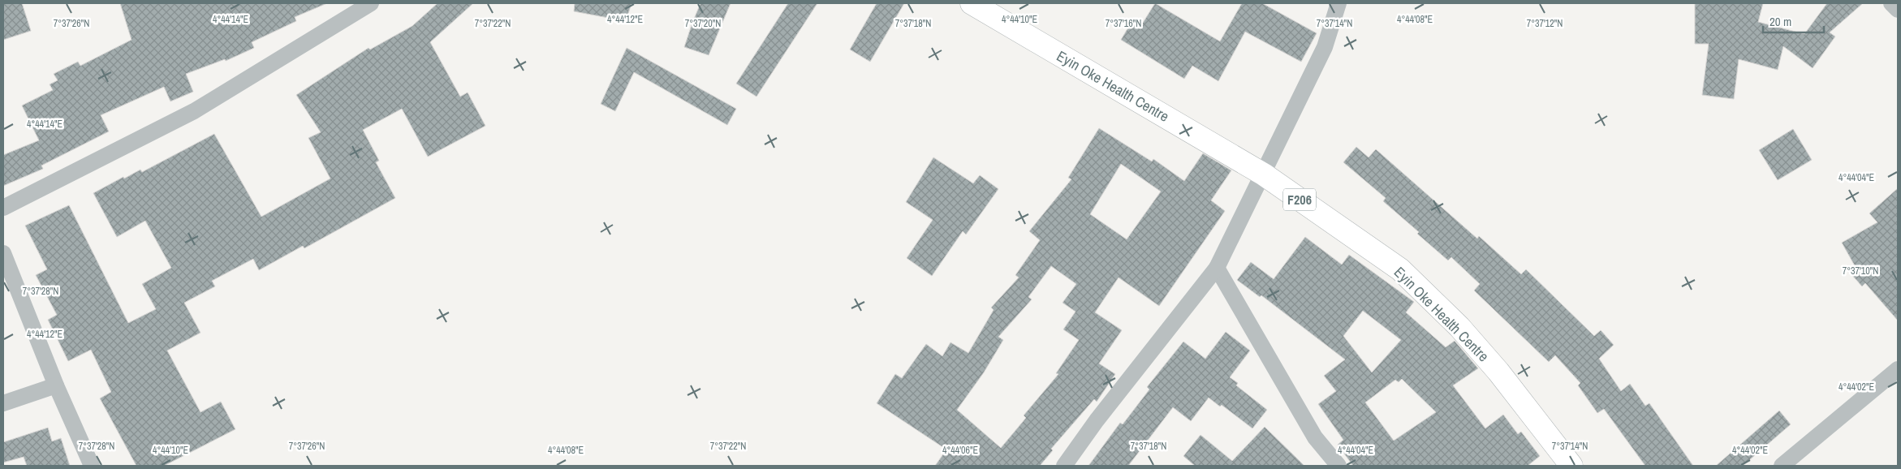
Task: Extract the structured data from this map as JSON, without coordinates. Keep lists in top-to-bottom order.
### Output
{
  "streets": {
    "main road": ["Eyin Oke Health Centre", "F206"]
  },
  "scale_bar": "20 m",
  "coordinates": [
    "4°44'14\"E",
    "4°44'12\"E",
    "4°44'10\"E",
    "4°44'08\"E",
    "7°37'26\"N",
    "7°37'22\"N",
    "7°37'20\"N",
    "7°37'18\"N",
    "7°37'16\"N",
    "7°37'14\"N",
    "7°37'12\"N",
    "4°44'04\"E",
    "7°37'10\"N",
    "7°37'28\"N",
    "4°44'02\"E",
    "4°44'06\"E"
  ]
}
